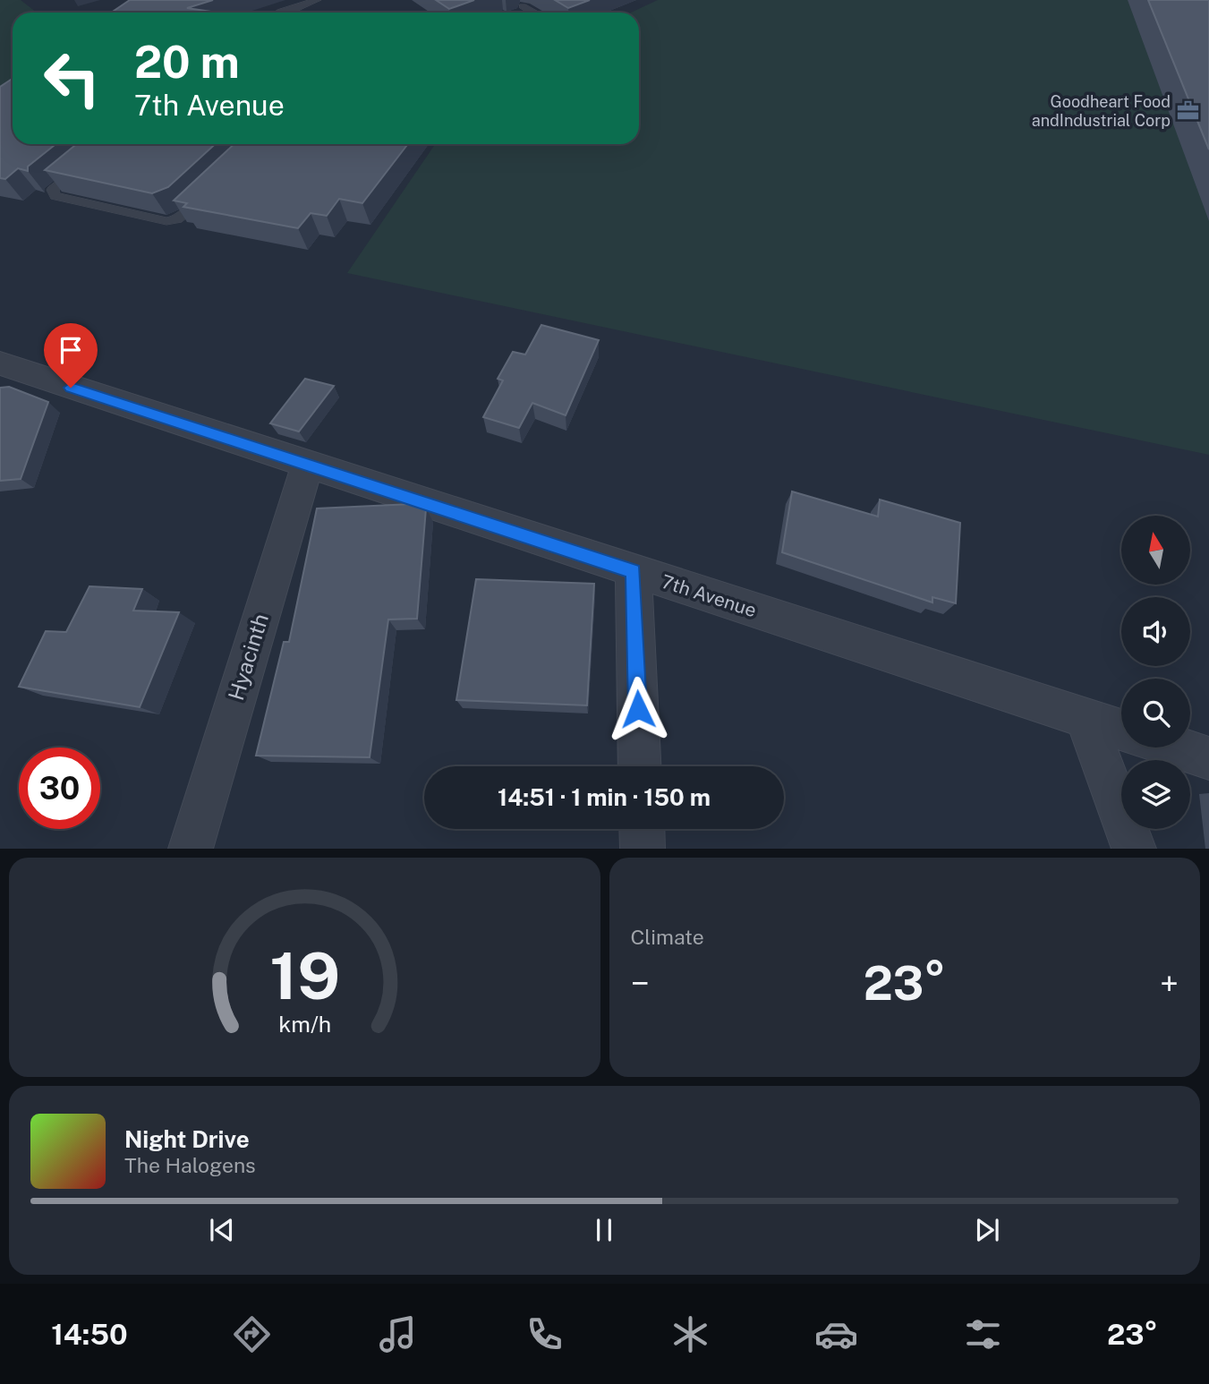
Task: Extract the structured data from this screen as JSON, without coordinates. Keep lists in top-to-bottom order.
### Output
{
  "streets": {
    "street": ["7th Avenue", "Hyacinth"]
  },
  "crossings": [
    ["7th Avenue", "Hyacinth"]
  ],
  "places": {
    "office": ["Goodheart Food andIndustrial Corp"]
  },
  "north": "top",
  "page": {
    "turn": ["20 m", "7th Avenue"],
    "limit": "30",
    "trip": "14:51 · 1 min · 150 m",
    "tile": "Climate",
    "heat": ["−", "23°", "+"],
    "song": ["Night Drive", "The Halogens"],
    "tabs": ["14:50", "23°"],
    "gauge": ["19", "km/h"]
  }
}
